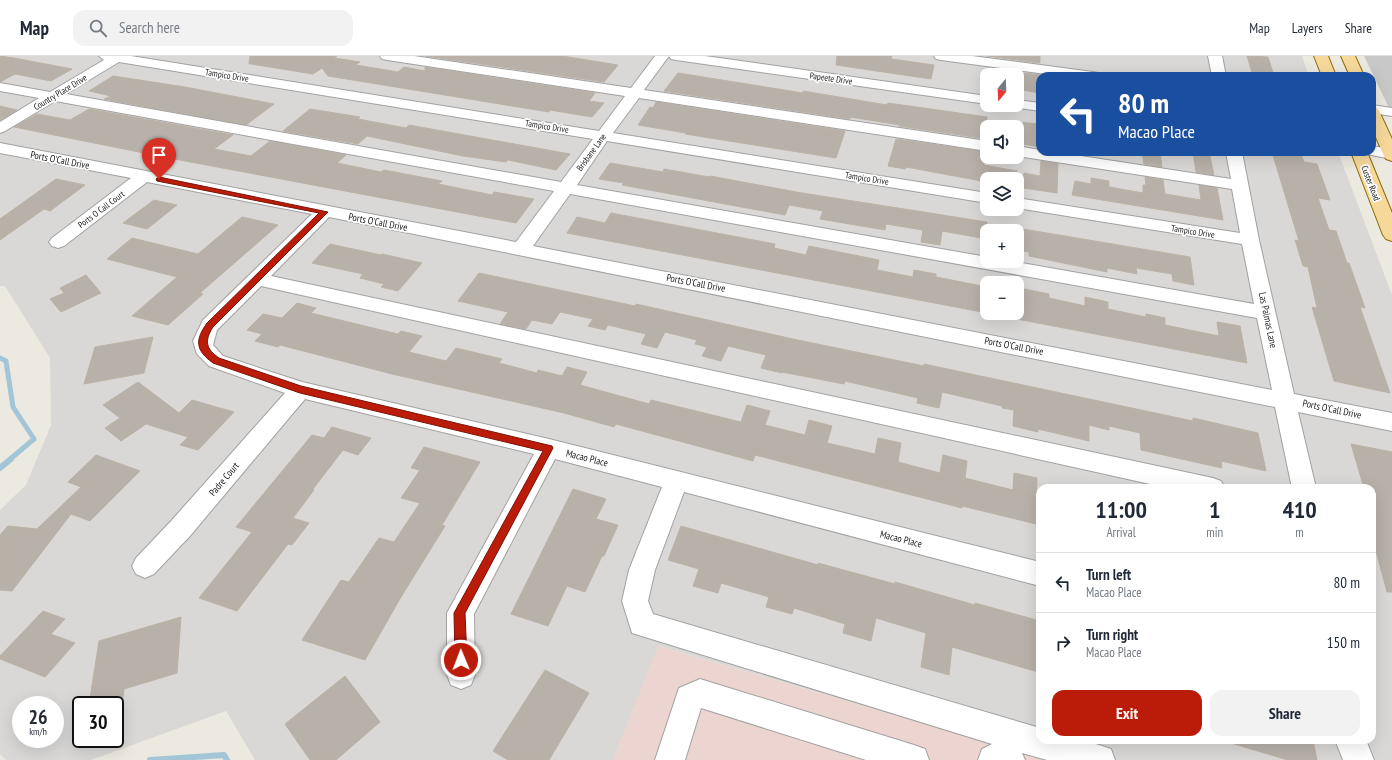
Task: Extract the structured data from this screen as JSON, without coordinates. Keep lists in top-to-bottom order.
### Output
{
  "streets": {
    "main road": ["Custer Road"],
    "street": [
      "Tampico Drive",
      "Papeete Drive",
      "Country Place Drive",
      "Brisbane Lane",
      "Ports O'Call Drive",
      "Ports O Call Court",
      "Las Palmas Lane",
      "Macao Place",
      "Padre Court"
    ]
  },
  "crossings": [
    ["Tampico Drive", "Country Place Drive"],
    ["Tampico Drive", "Brisbane Lane"],
    ["Tampico Drive", "Las Palmas Lane"],
    ["Brisbane Lane", "Ports O'Call Drive"],
    ["Ports O'Call Drive", "Ports O Call Court"],
    ["Ports O'Call Drive", "Las Palmas Lane"],
    ["Ports O'Call Drive", "Macao Place"],
    ["Macao Place", "Padre Court"]
  ],
  "north": "bottom",
  "page": {
    "header": "Map",
    "search": "Search here",
    "nav": ["Map", "Layers", "Share"],
    "map_buttons": ["+", "−"],
    "turn": ["80 m", "Macao Place"],
    "eta": [
      "11:00",
      "Arrival",
      "1",
      "min",
      "410",
      "m"
    ],
    "list": [
      {
        "name": "Turn left",
        "note": "Macao Place",
        "value": "80 m"
      },
      {
        "name": "Turn right",
        "note": "Macao Place",
        "value": "150 m"
      }
    ],
    "buttons": ["Exit", "Share"],
    "speed": "26 km/h",
    "limit": "30"
  }
}
